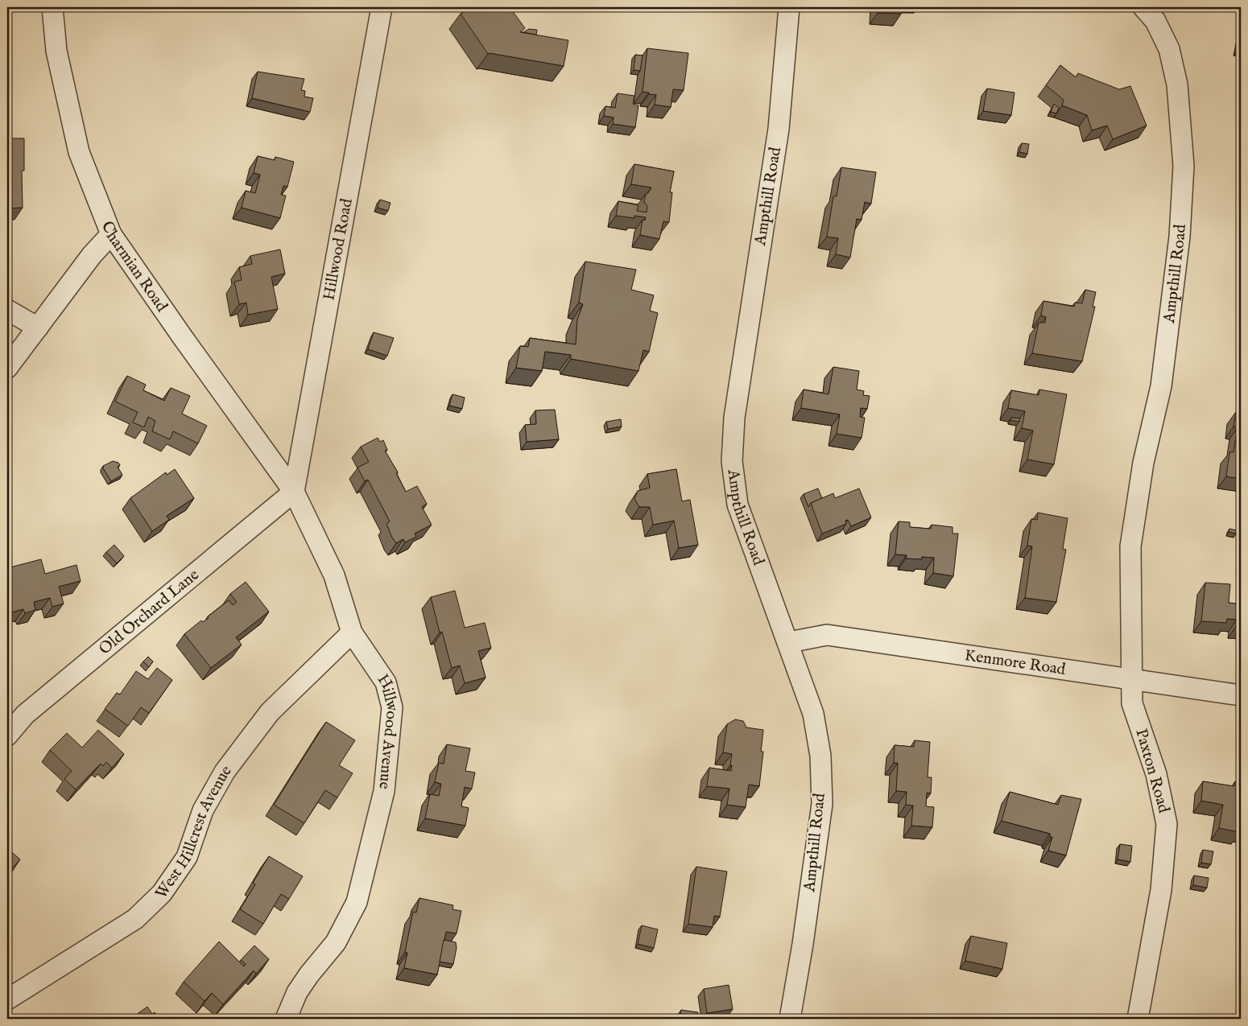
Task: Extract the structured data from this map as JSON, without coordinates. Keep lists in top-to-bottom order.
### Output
{
  "streets": {
    "street": [
      "Ampthill Road",
      "Hillwood Road",
      "Charmian Road",
      "Old Orchard Lane",
      "Kenmore Road",
      "Hillwood Avenue",
      "Paxton Road",
      "West Hillcrest Avenue"
    ]
  },
  "crossings": [
    ["Ampthill Road", "Kenmore Road"],
    ["Ampthill Road", "Paxton Road"],
    ["Hillwood Road", "Charmian Road"],
    ["Hillwood Road", "Old Orchard Lane"],
    ["Hillwood Road", "Hillwood Avenue"],
    ["Charmian Road", "Old Orchard Lane"],
    ["Charmian Road", "Hillwood Avenue"],
    ["Old Orchard Lane", "Hillwood Avenue"],
    ["Kenmore Road", "Paxton Road"],
    ["Hillwood Avenue", "West Hillcrest Avenue"]
  ]
}
